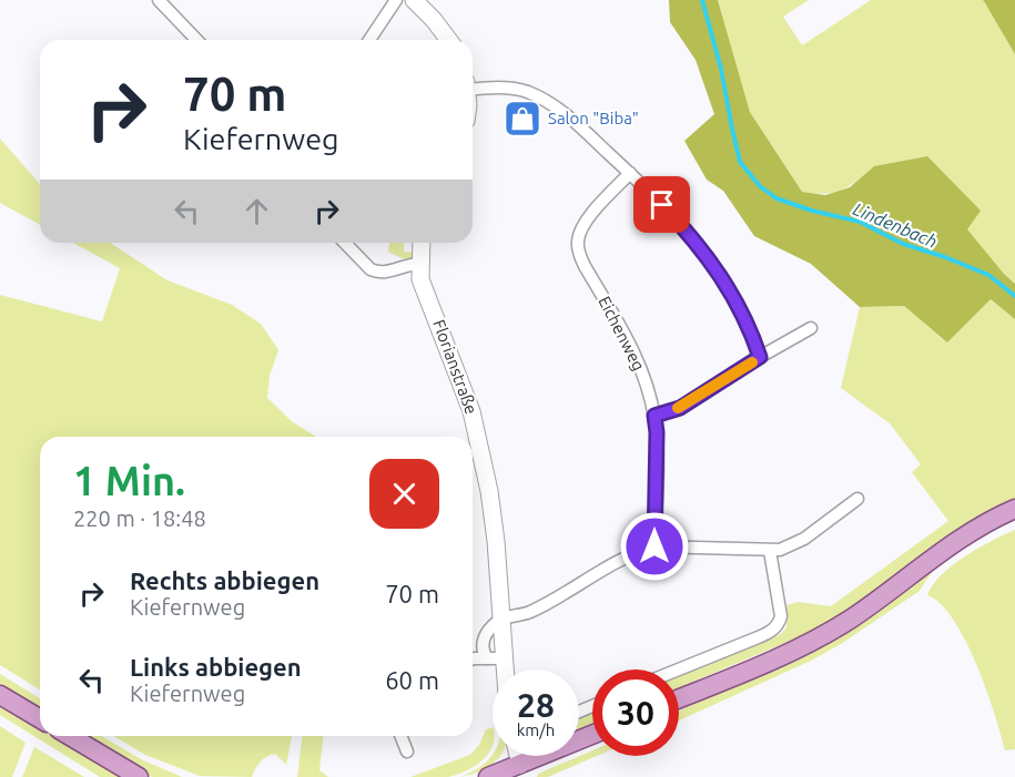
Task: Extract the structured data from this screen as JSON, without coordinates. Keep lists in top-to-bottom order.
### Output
{
  "streets": {
    "street": ["Eichenweg", "Florianstraße"]
  },
  "water": ["Lindenbach"],
  "places": {
    "shop": ["Salon \"Biba\""]
  },
  "page": {
    "turn": ["70 m", "Kiefernweg"],
    "heading": ["1 Min.", "220 m · 18:48"],
    "list": [
      {
        "name": "Rechts abbiegen",
        "note": "Kiefernweg",
        "value": "70 m"
      },
      {
        "name": "Links abbiegen",
        "note": "Kiefernweg",
        "value": "60 m"
      }
    ],
    "speed": "28 km/h",
    "limit": "30"
  }
}
